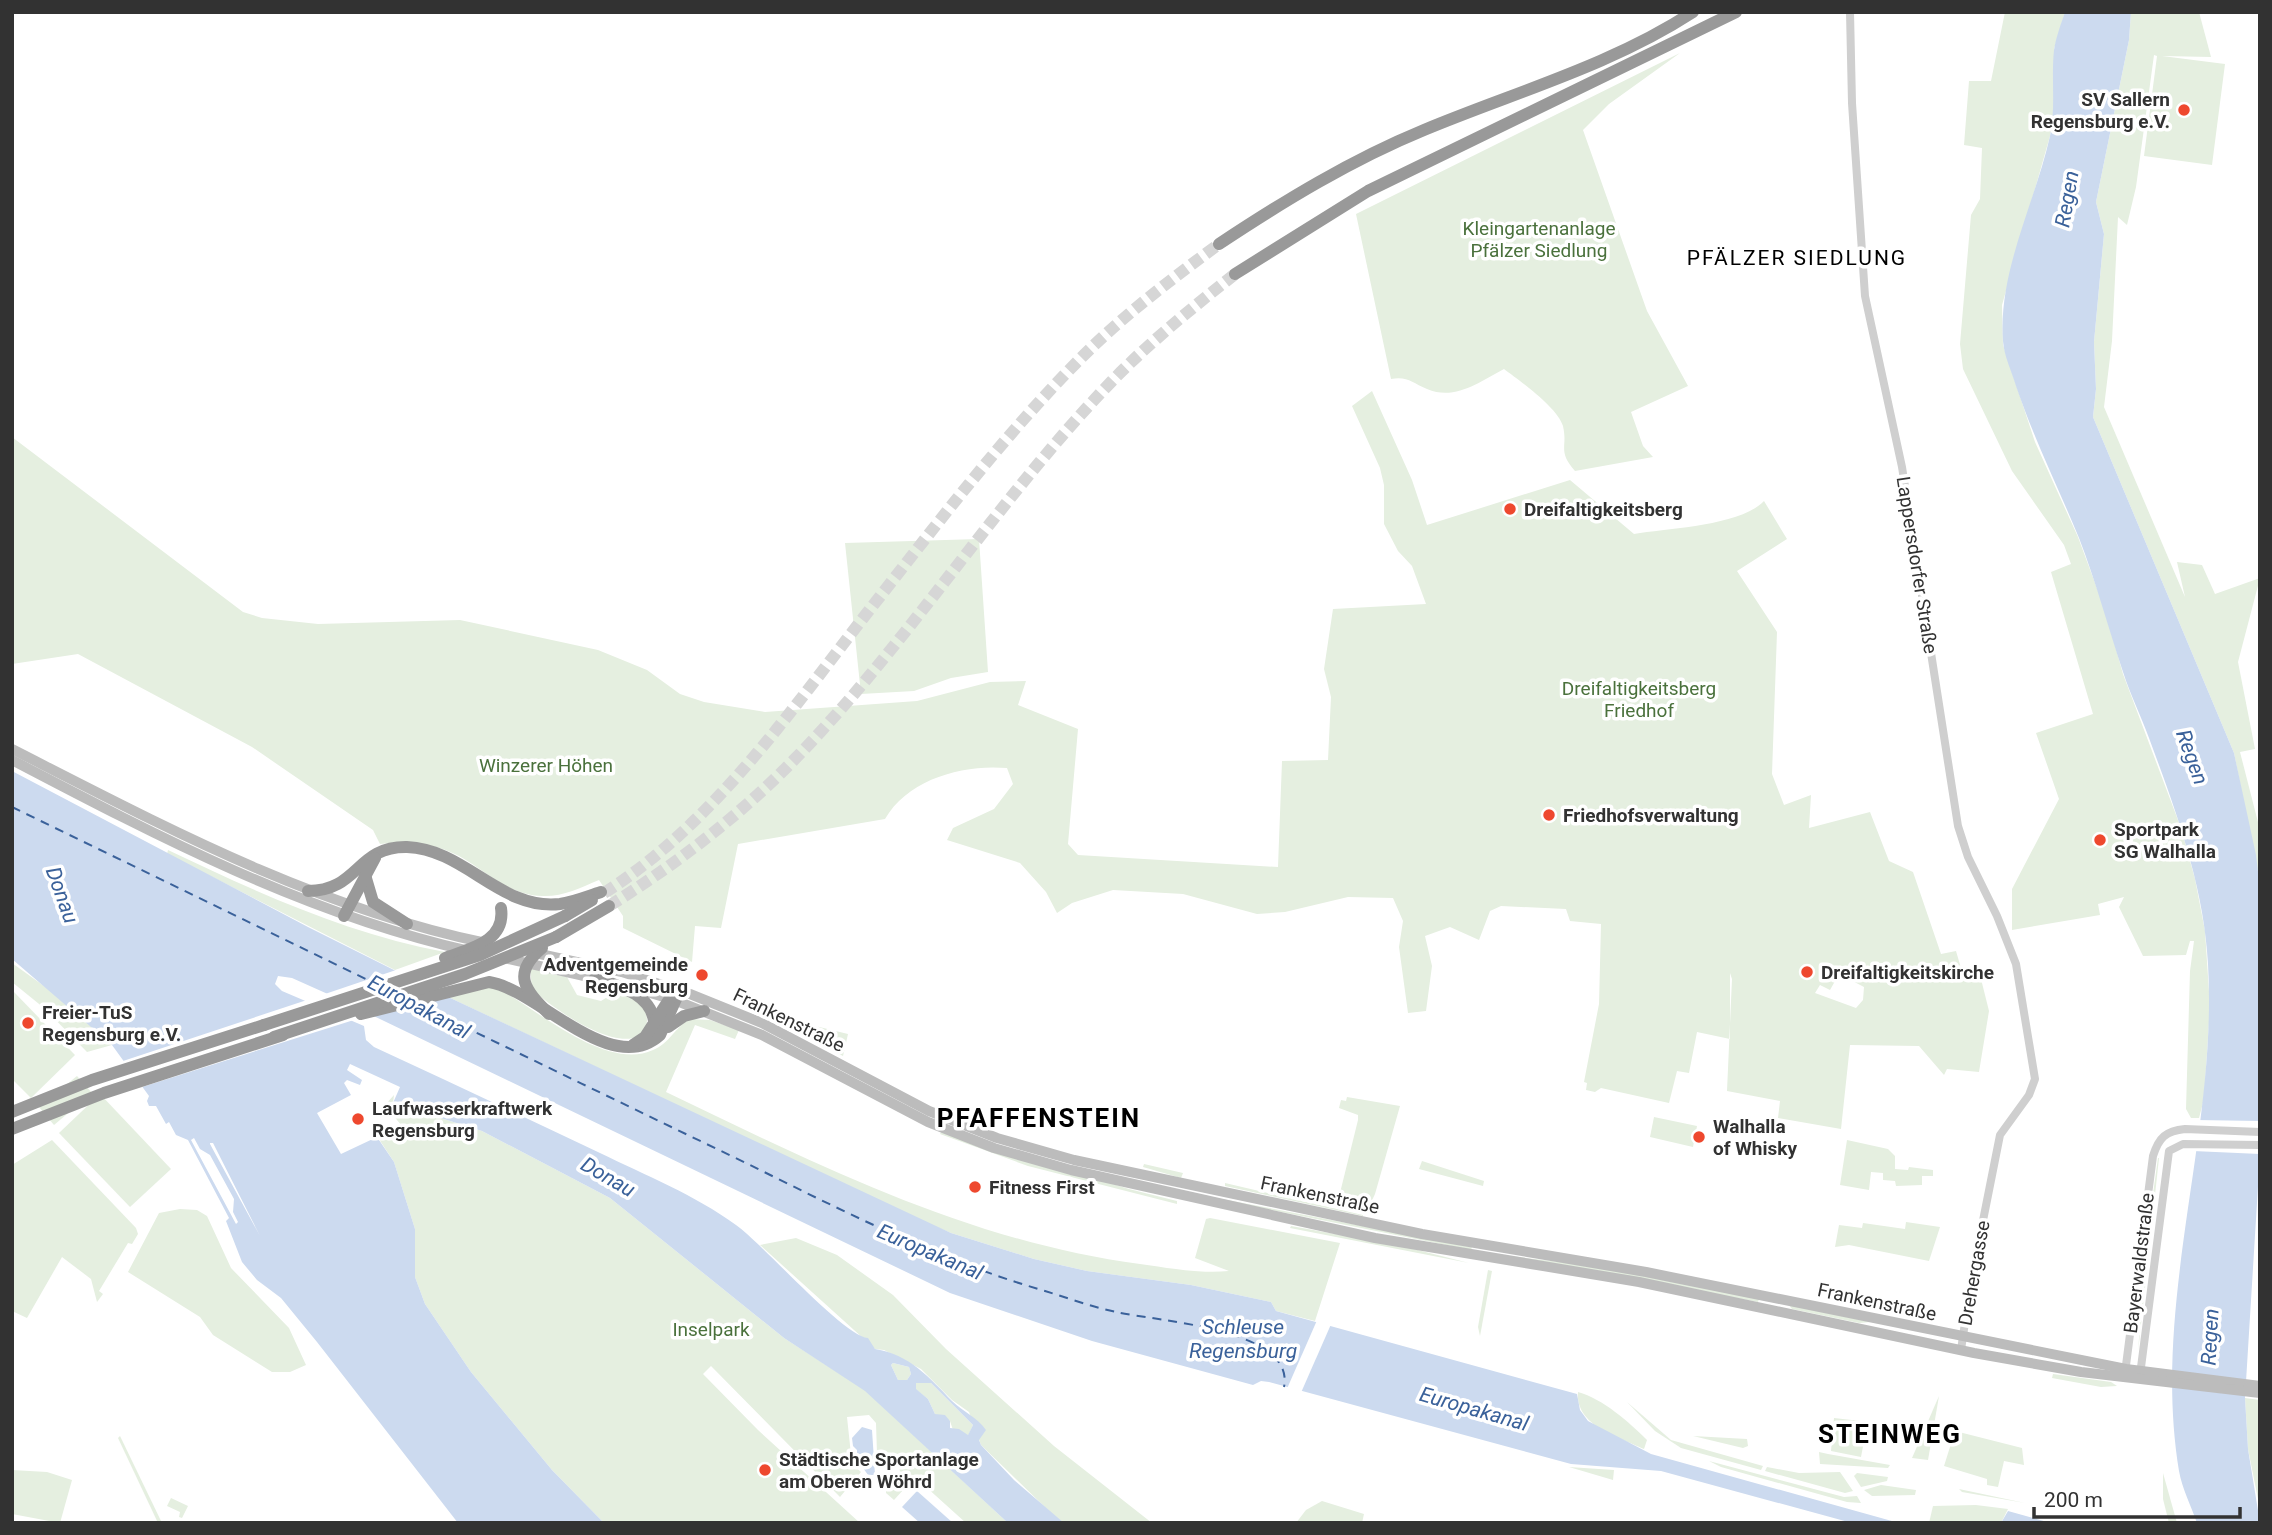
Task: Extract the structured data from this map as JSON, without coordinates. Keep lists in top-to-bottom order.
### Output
{
  "streets": {
    "main road": ["Frankenstraße"],
    "street": ["Lappersdorfer Straße", "Bayerwaldstraße", "Drehergasse"]
  },
  "crossings": [
    ["Lappersdorfer Straße", "Drehergasse"],
    ["Frankenstraße", "Bayerwaldstraße"],
    ["Frankenstraße", "Drehergasse"]
  ],
  "districts": ["PFÄLZER SIEDLUNG", "PFAFFENSTEIN", "STEINWEG"],
  "water": [
    "Regen",
    "Donau",
    "Europakanal",
    "Schleuse Regensburg"
  ],
  "parks": [
    "Kleingartenanlage Pfälzer Siedlung",
    "Dreifaltigkeitsberg Friedhof",
    "Winzerer Höhen",
    "Inselpark"
  ],
  "places": [
    "SV Sallern Regensburg e.V.",
    "Dreifaltigkeitsberg",
    "Friedhofsverwaltung",
    "Sportpark SG Walhalla",
    "Dreifaltigkeitskirche",
    "Adventgemeinde Regensburg",
    "Freier-TuS Regensburg e.V.",
    "Laufwasserkraftwerk Regensburg",
    "Walhalla of Whisky",
    "Fitness First",
    "Städtische Sportanlage am Oberen Wöhrd"
  ],
  "scale_bar": "200 m"
}
